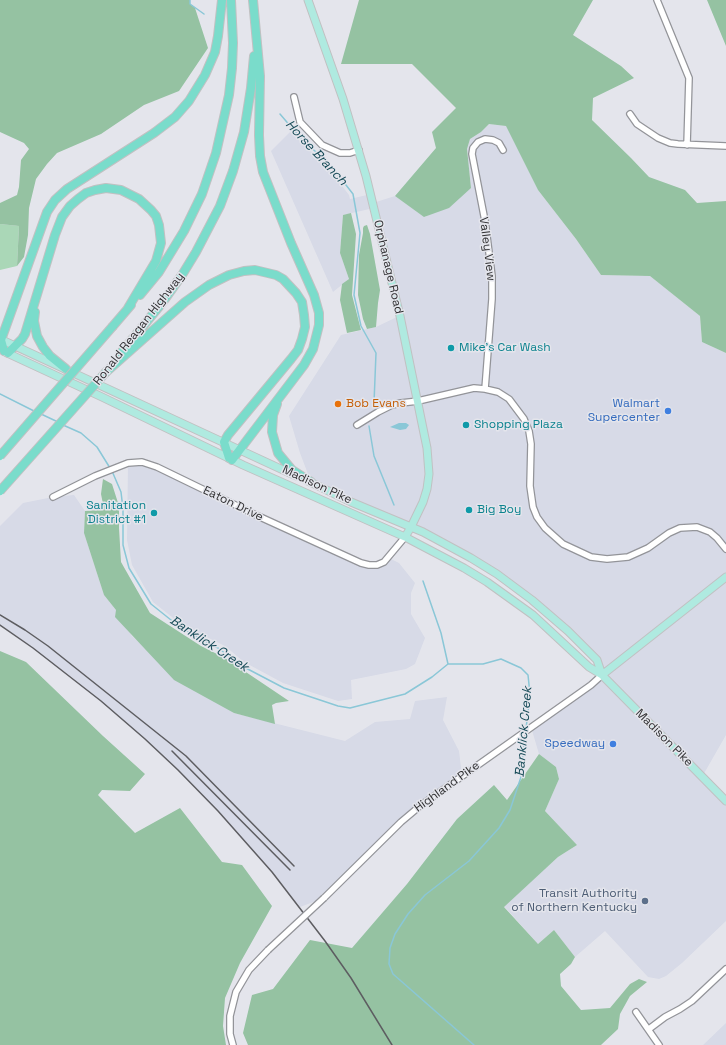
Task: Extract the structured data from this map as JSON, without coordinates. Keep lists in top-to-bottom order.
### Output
{
  "streets": {
    "highway": ["Ronald Reagan Highway"],
    "main road": ["Orphanage Road", "Madison Pike", "Highland Pike"],
    "street": ["Valley View", "Eaton Drive"]
  },
  "crossings": [
    ["Orphanage Road", "Madison Pike"],
    ["Orphanage Road", "Eaton Drive"],
    ["Madison Pike", "Eaton Drive"],
    ["Madison Pike", "Highland Pike"]
  ],
  "water": ["Horse Branch", "Banklick Creek"],
  "places": [
    "Mike's Car Wash",
    "Bob Evans",
    "Walmart Supercenter",
    "Shopping Plaza",
    "Big Boy",
    "Sanitation District #1",
    "Speedway",
    "Transit Authority of Northern Kentucky"
  ]
}
